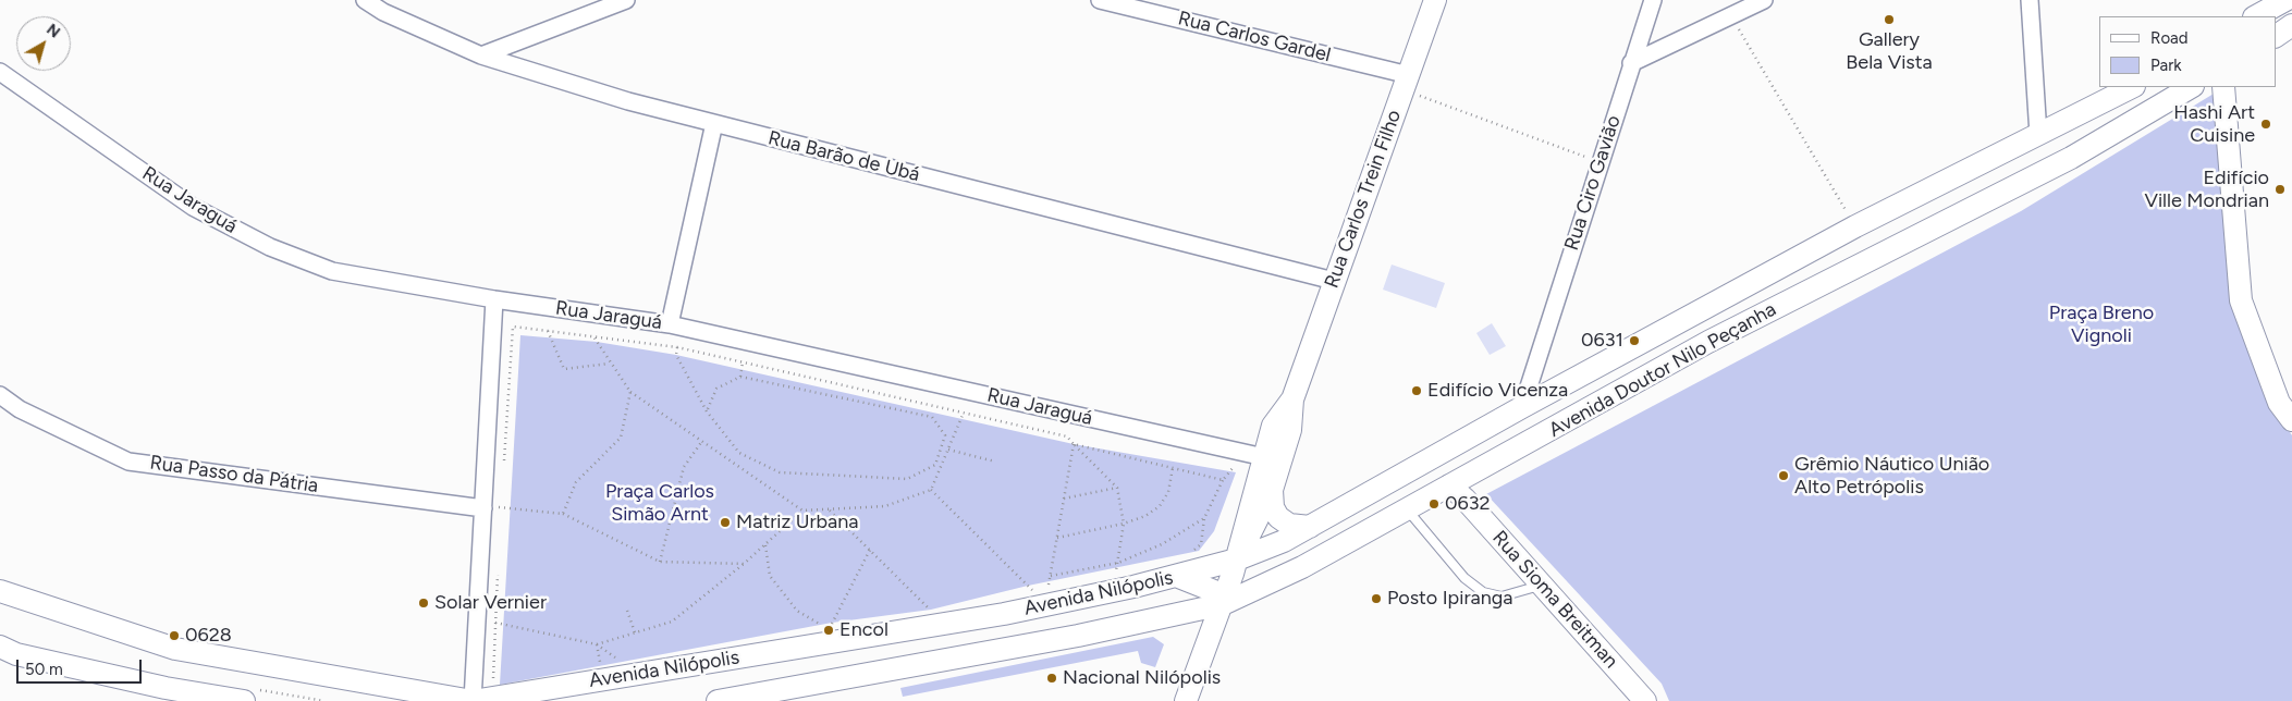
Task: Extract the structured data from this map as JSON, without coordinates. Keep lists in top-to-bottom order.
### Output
{
  "streets": {
    "main road": [
      "Rua Carlos Trein Filho",
      "Avenida Doutor Nilo Peçanha",
      "Avenida Nilópolis",
      "Rua Sioma Breitman"
    ],
    "street": [
      "Rua Carlos Gardel",
      "Rua Barão de Ubá",
      "Rua Ciro Gavião",
      "Rua Jaraguá",
      "Rua Passo da Pátria"
    ]
  },
  "crossings": [
    ["Rua Carlos Gardel", "Rua Carlos Trein Filho"],
    ["Rua Barão de Ubá", "Rua Carlos Trein Filho"],
    ["Rua Ciro Gavião", "Avenida Doutor Nilo Peçanha"],
    ["Rua Carlos Trein Filho", "Rua Jaraguá"],
    ["Rua Carlos Trein Filho", "Avenida Doutor Nilo Peçanha"],
    ["Rua Carlos Trein Filho", "Avenida Nilópolis"],
    ["Avenida Doutor Nilo Peçanha", "Avenida Nilópolis"],
    ["Avenida Doutor Nilo Peçanha", "Rua Sioma Breitman"]
  ],
  "parks": ["Praça Breno Vignoli", "Praça Carlos Simão Arnt"],
  "places": [
    "Gallery Bela Vista",
    "Hashi Art Cuisine",
    "Edifício Ville Mondrian",
    "0631",
    "Edifício Vicenza",
    "Grêmio Náutico União Alto Petrópolis",
    "0632",
    "Matriz Urbana",
    "Posto Ipiranga",
    "Solar Vernier",
    "Encol",
    "0628",
    "Nacional Nilópolis"
  ],
  "legend": ["Road", "Park"],
  "scale_bar": "50 m",
  "north": "top right"
}
